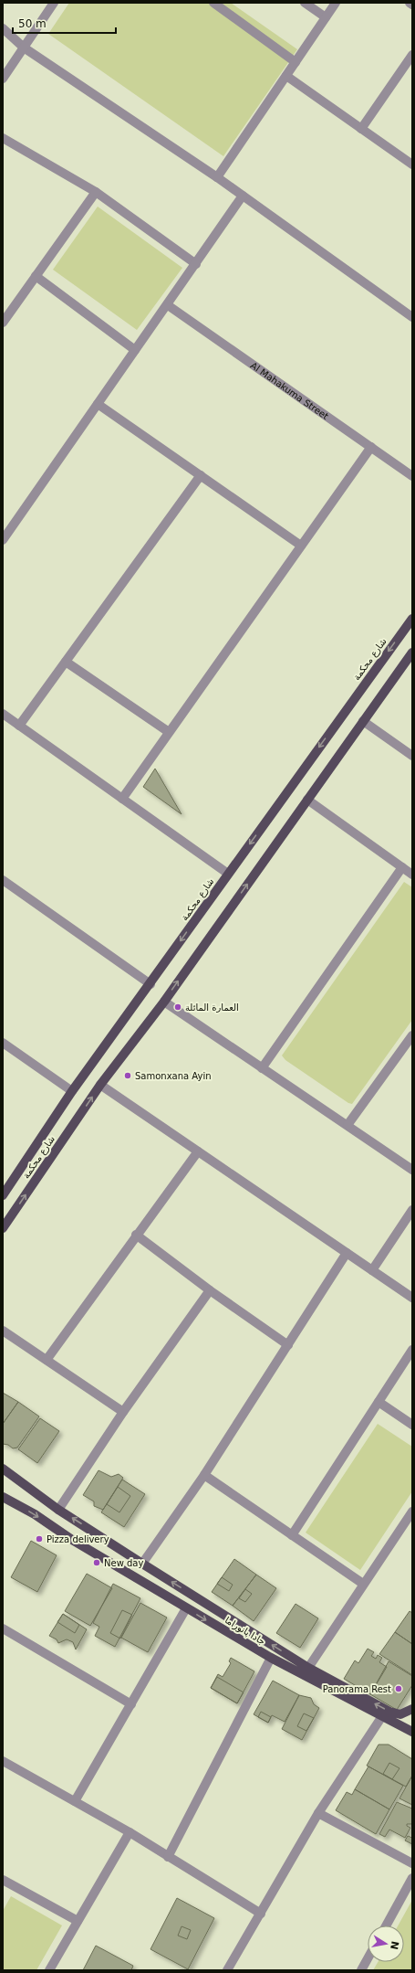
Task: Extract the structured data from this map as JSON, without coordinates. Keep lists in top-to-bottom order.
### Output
{
  "streets": {
    "main road": ["شارع محكمة", "جادا پانوراما"],
    "street": ["Al Mahakuma Street"]
  },
  "places": [
    "العمارة المائلة",
    "Samonxana Ayin",
    "Pizza delivery",
    "New day",
    "Panorama Rest"
  ],
  "scale_bar": "50 m",
  "north": "right"
}
